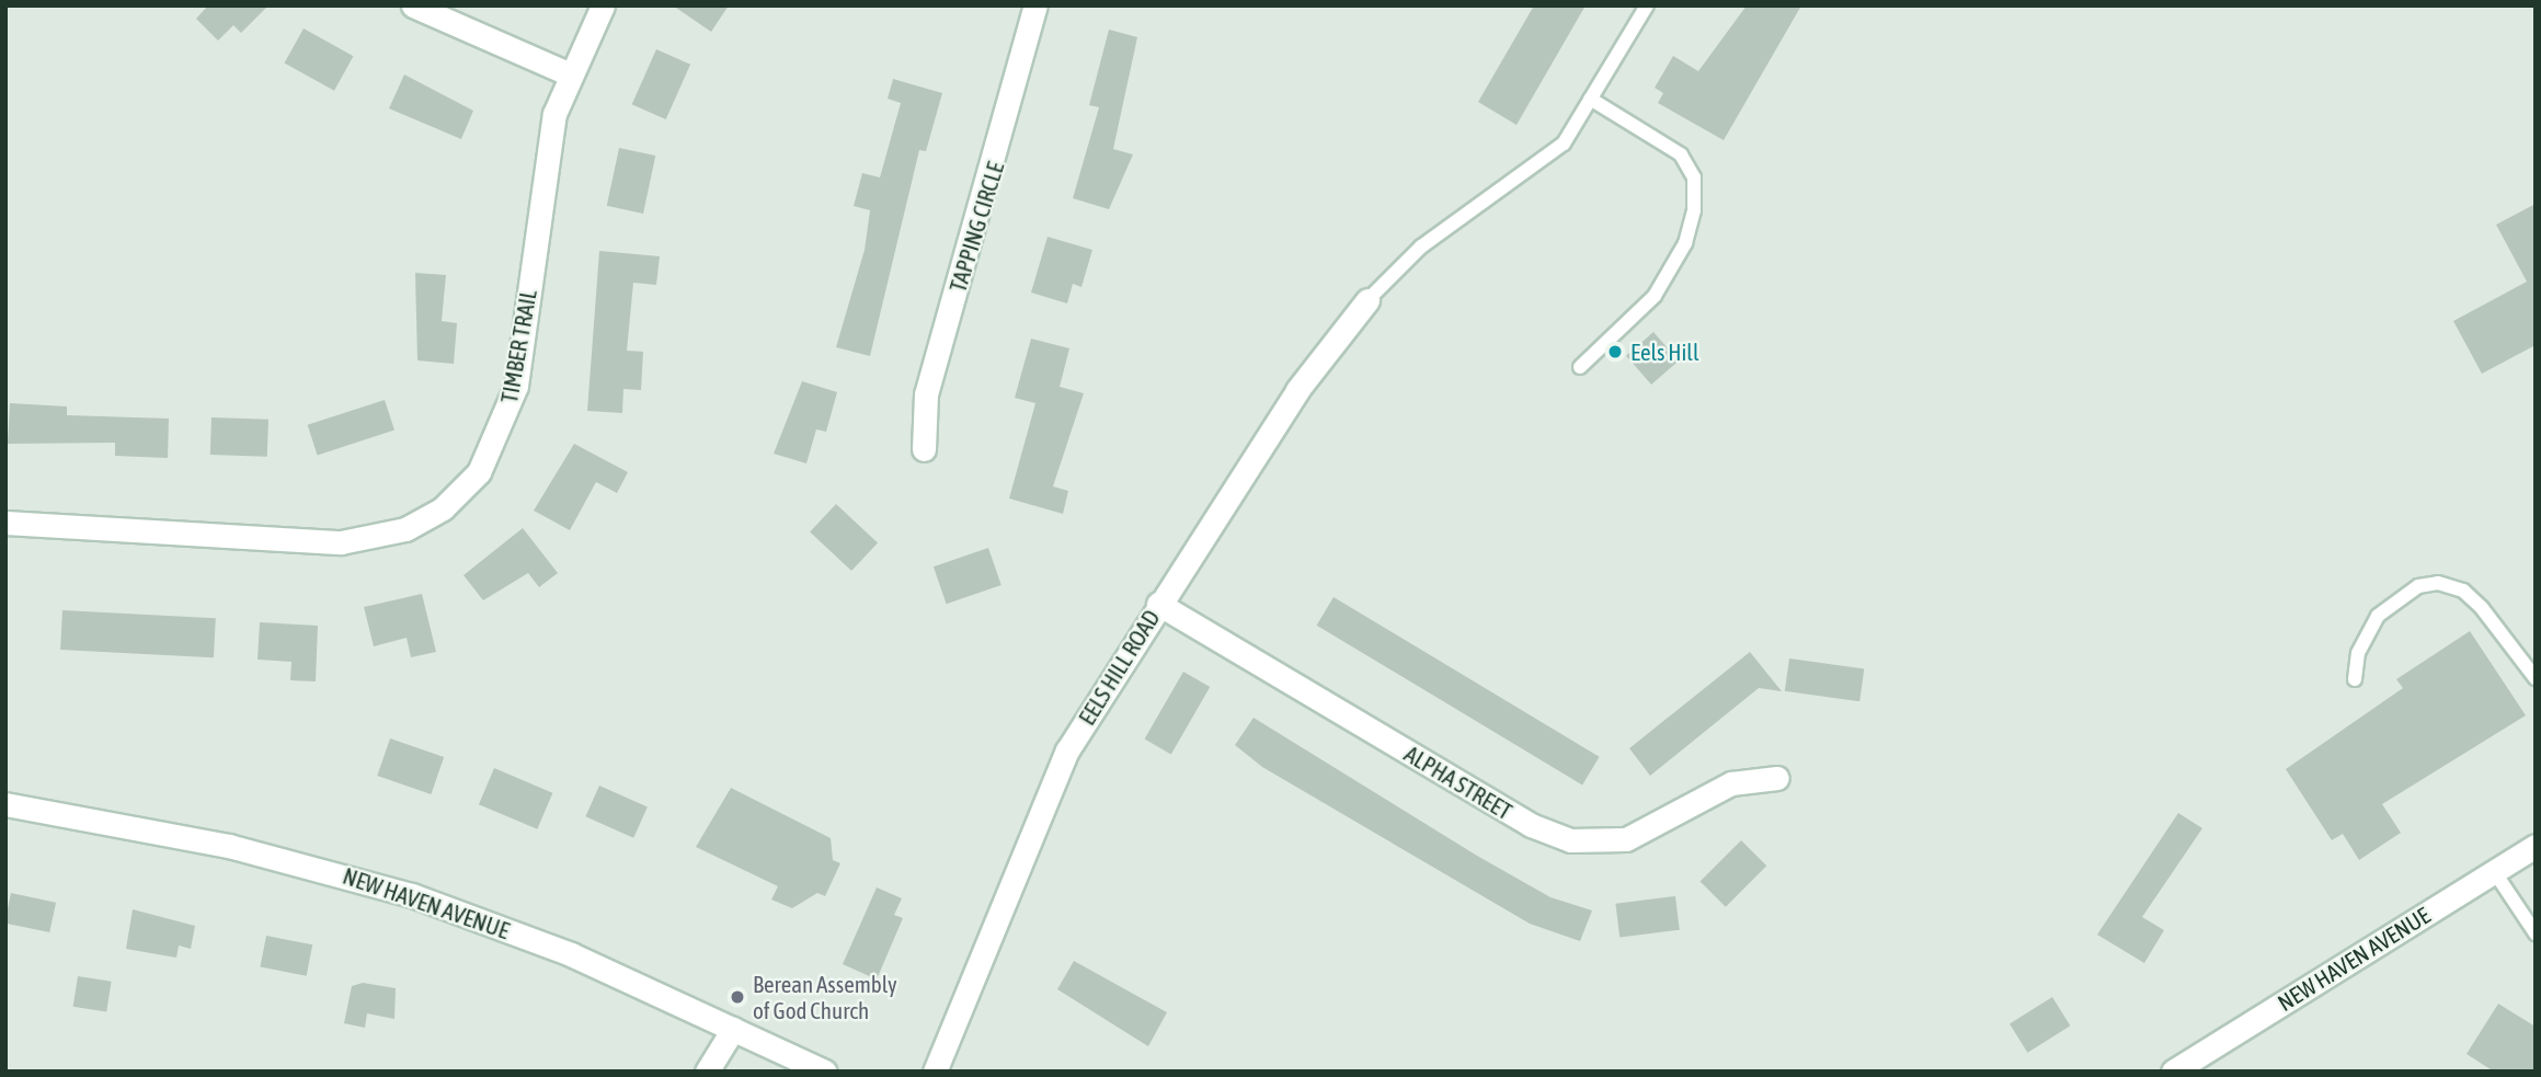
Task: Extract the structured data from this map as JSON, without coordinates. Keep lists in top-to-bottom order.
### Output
{
  "streets": {
    "street": [
      "TAPPING CIRCLE",
      "TIMBER TRAIL",
      "EELS HILL ROAD",
      "ALPHA STREET",
      "NEW HAVEN AVENUE"
    ]
  },
  "crossings": [
    ["EELS HILL ROAD", "ALPHA STREET"]
  ],
  "places": ["Eels Hill", "Berean Assembly of God Church"]
}
